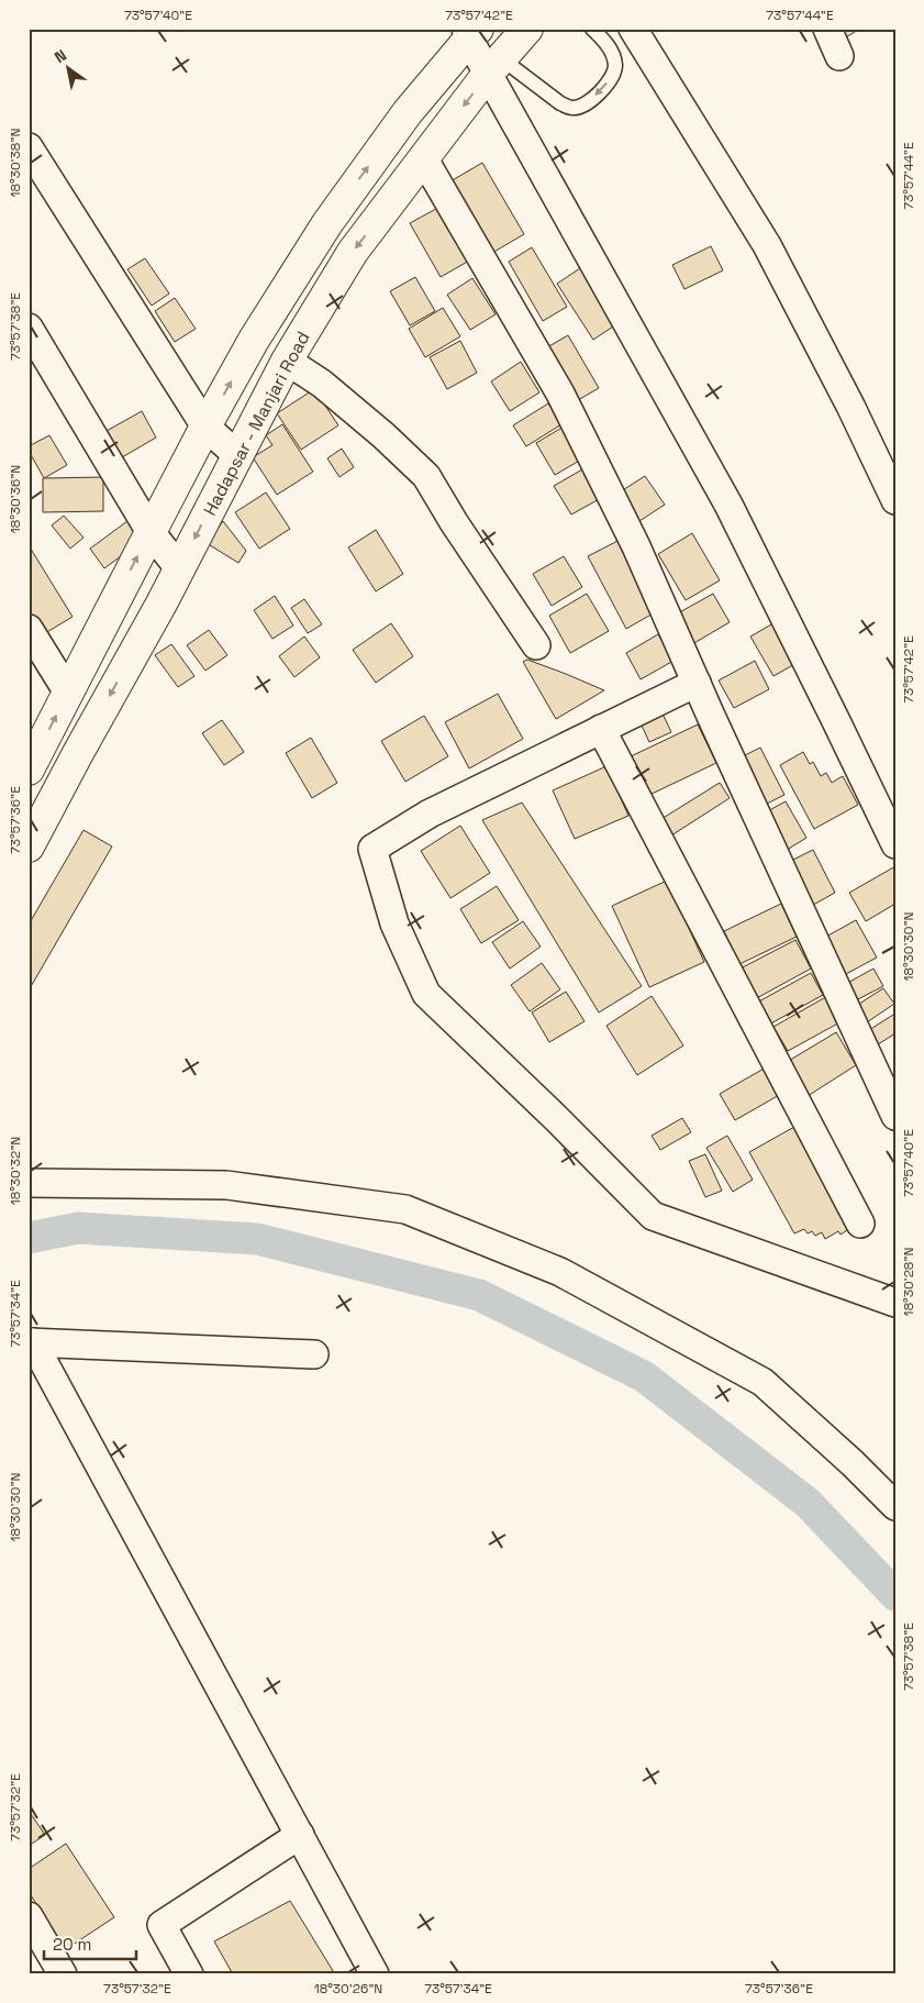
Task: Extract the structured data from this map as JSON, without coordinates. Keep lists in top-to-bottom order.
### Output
{
  "streets": {
    "main road": ["Hadapsar - Manjari Road"]
  },
  "scale_bar": "20 m",
  "north": "top left",
  "coordinates": [
    "73°57'40\"E",
    "73°57'42\"E",
    "73°57'44\"E",
    "18°30'38\"N",
    "73°57'38\"E",
    "18°30'36\"N",
    "73°57'36\"E",
    "18°30'30\"N",
    "18°30'32\"N",
    "18°30'28\"N",
    "73°57'34\"E",
    "73°57'32\"E",
    "18°30'26\"N"
  ]
}
